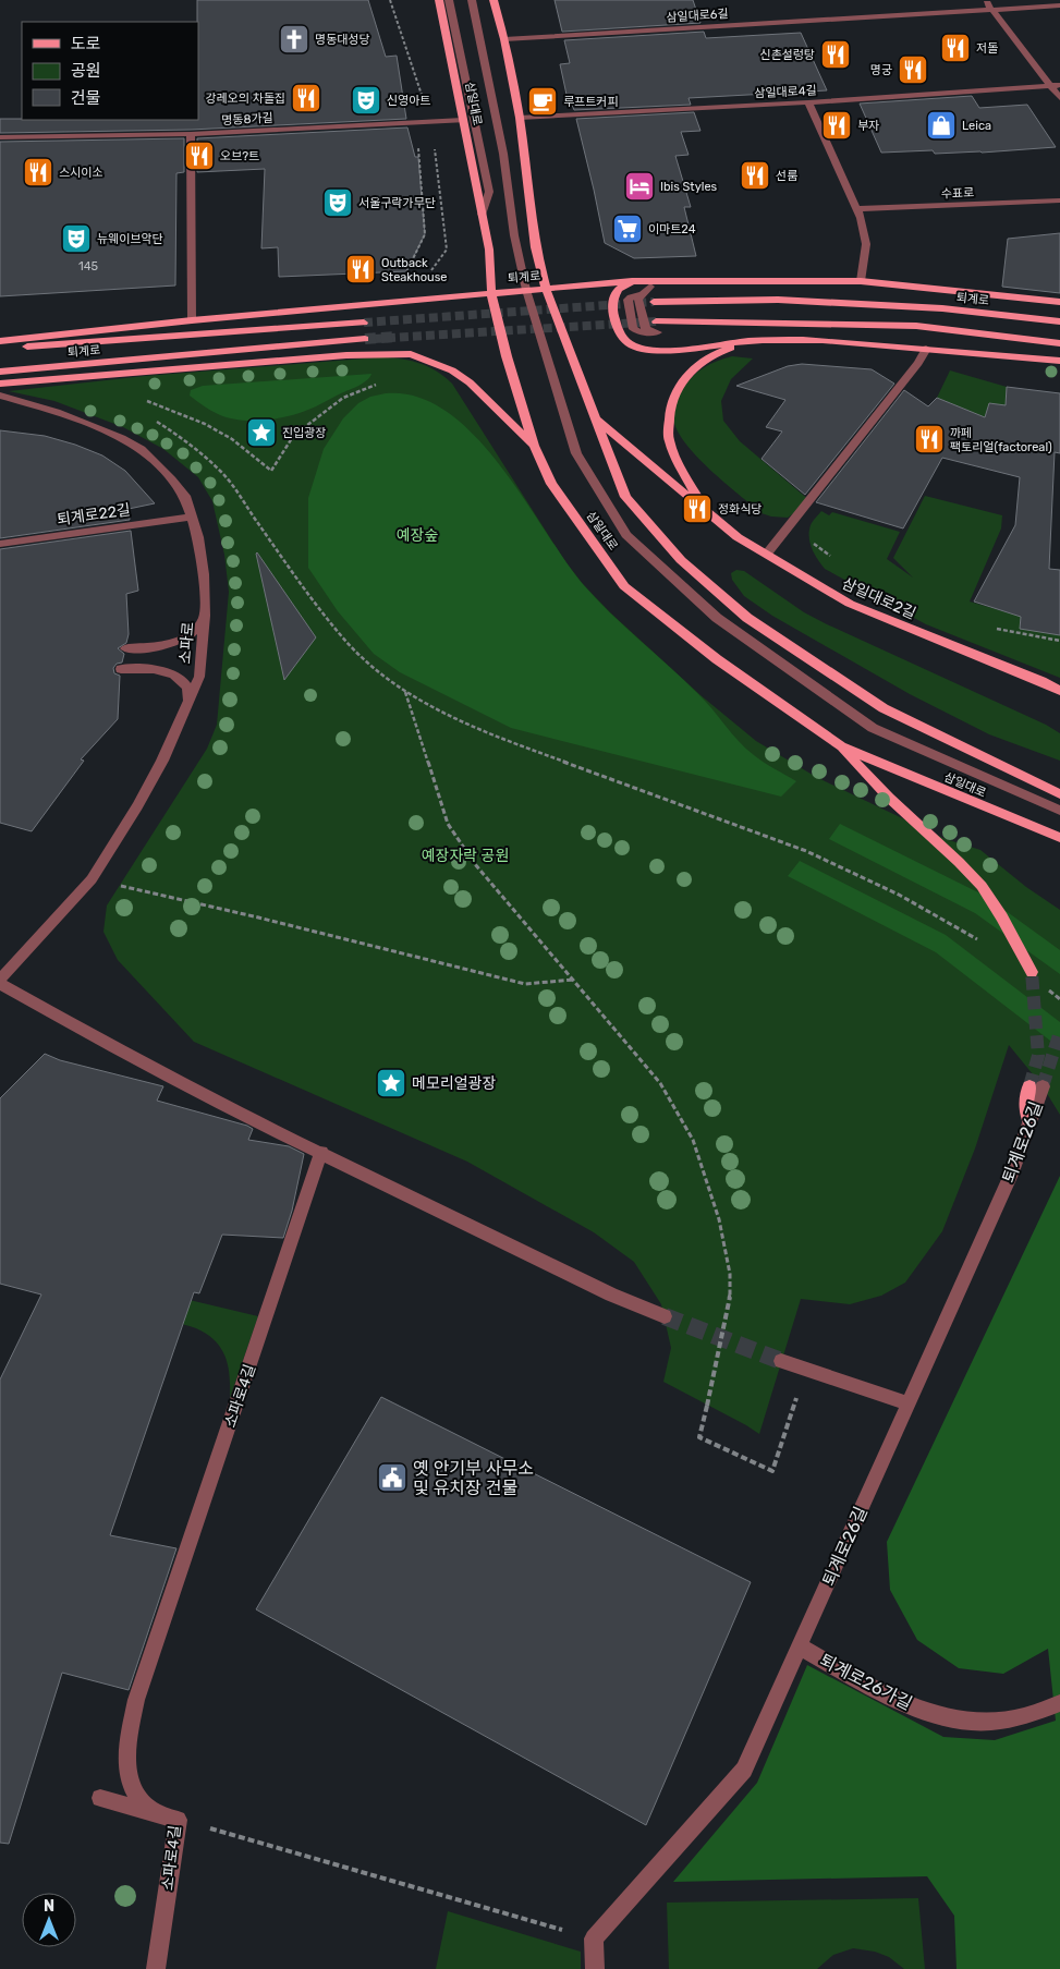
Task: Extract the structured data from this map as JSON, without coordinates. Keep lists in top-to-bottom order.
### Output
{
  "streets": {
    "main road": ["삼일대로", "퇴계로", "삼일대로2길"],
    "street": [
      "삼일대로6길",
      "삼일대로4길",
      "명동8가길",
      "수표로",
      "퇴계로22길",
      "소파로",
      "퇴계로26길",
      "소파로4길",
      "퇴계로26가길"
    ]
  },
  "crossings": [
    ["삼일대로", "명동8가길"],
    ["삼일대로", "퇴계로"],
    ["퇴계로22길", "소파로"],
    ["퇴계로26길", "퇴계로26가길"]
  ],
  "parks": ["예장숲", "예장자락 공원"],
  "places": {
    "church": ["명동대성당"],
    "restaurant": [
      "저돌",
      "신촌설렁탕",
      "명궁",
      "강레오의 차돌집",
      "부자",
      "오브?트",
      "스시이소",
      "선룸",
      "Outback Steakhouse",
      "까페 팩토리얼(factoreal)",
      "정화식당"
    ],
    "theatre": ["신영아트", "서울구락가무단", "뉴웨이브악단"],
    "cafe": ["루프트커피"],
    "shop": ["Leica"],
    "hotel": ["Ibis Styles"],
    "supermarket": ["이마트24"],
    "place": ["진입광장", "메모리얼광장"],
    "public building": ["옛 안기부 사무소 및 유치장 건물"]
  },
  "house_numbers": ["145"],
  "legend": ["도로", "공원", "건물"],
  "north": "top"
}
